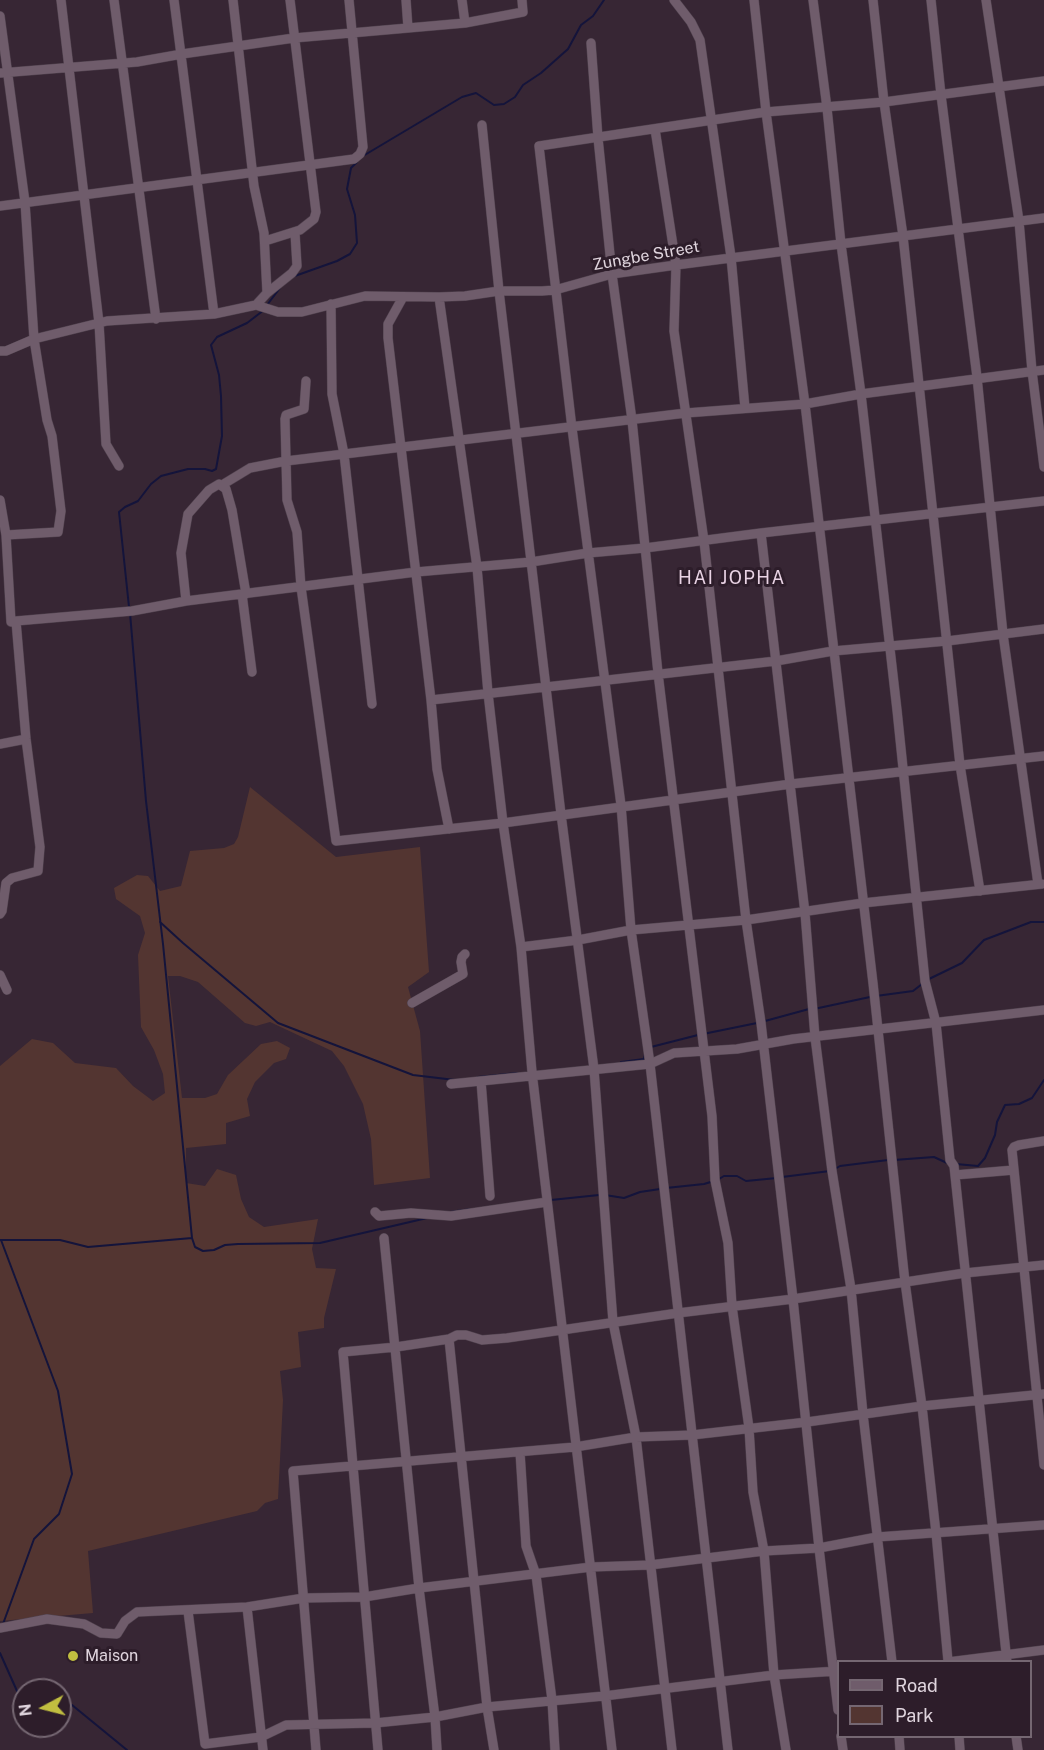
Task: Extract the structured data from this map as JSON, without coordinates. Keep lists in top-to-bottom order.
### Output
{
  "streets": {
    "street": ["Zungbe Street"]
  },
  "districts": ["HAI JOPHA"],
  "places": ["Maison"],
  "legend": ["Road", "Park"],
  "north": "left"
}
